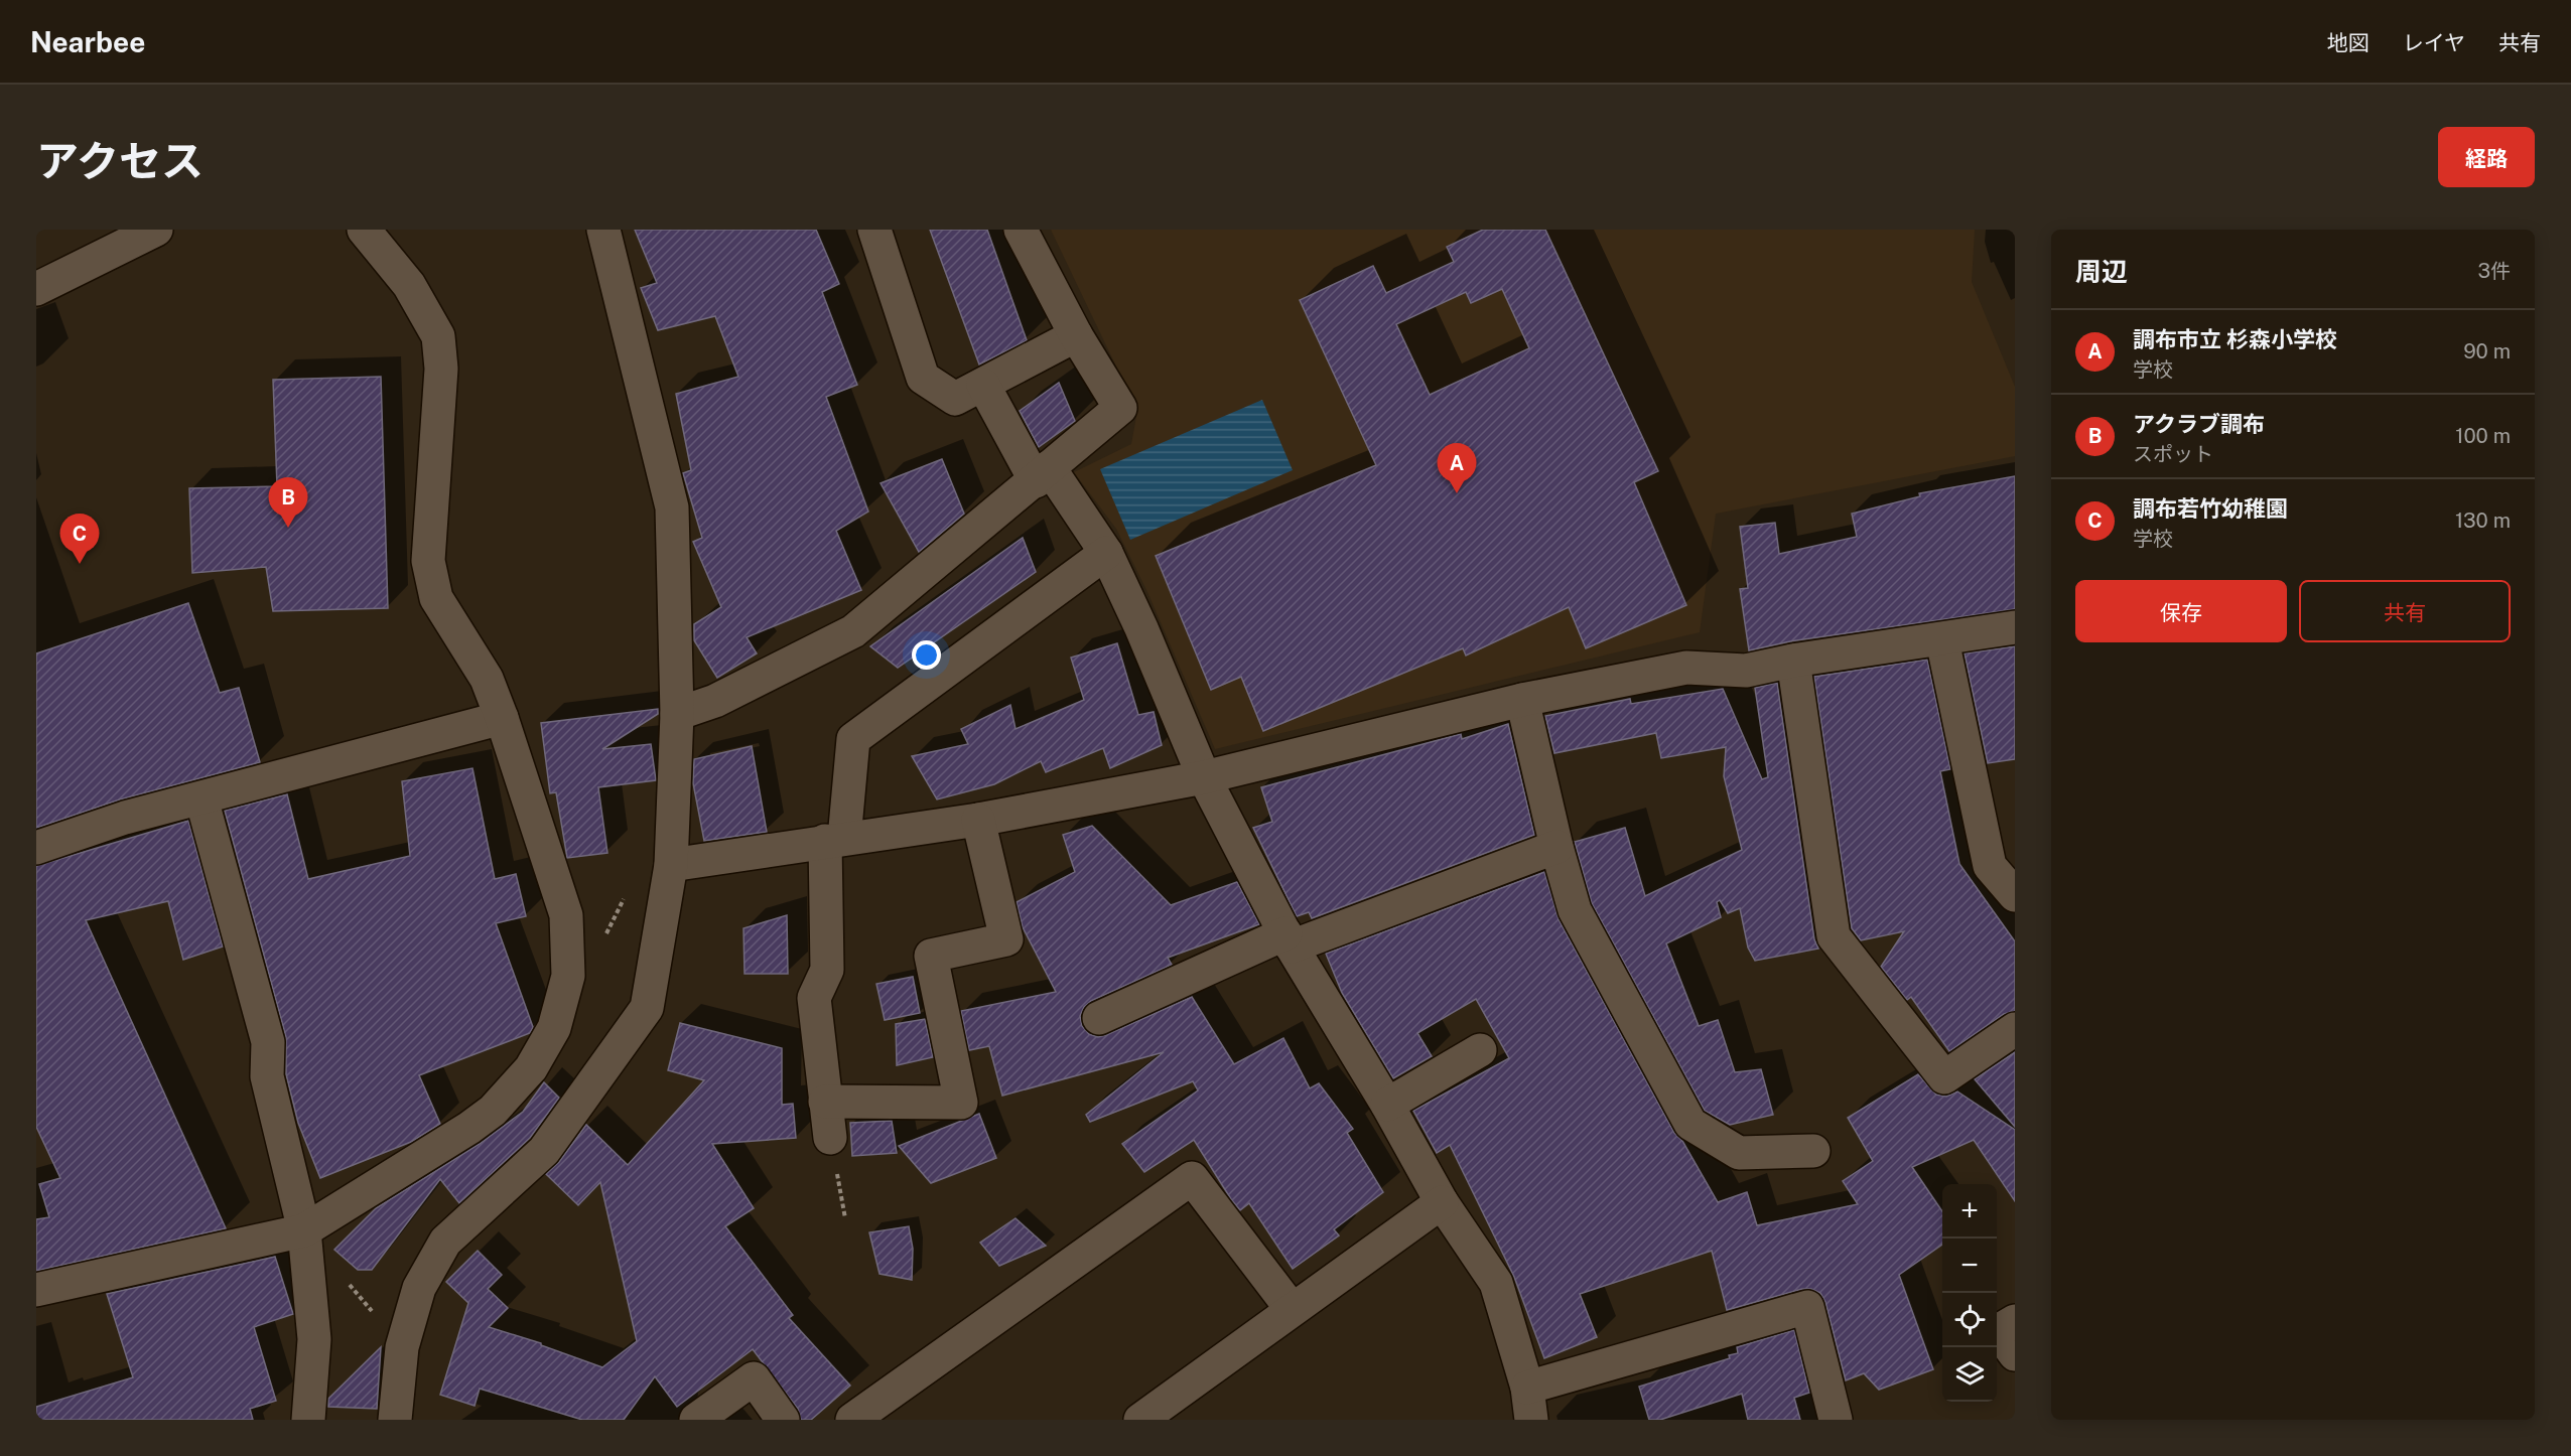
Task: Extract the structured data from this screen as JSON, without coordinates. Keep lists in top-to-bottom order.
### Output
{
  "page": {
    "header": "Nearbee",
    "nav": ["地図", "レイヤ", "共有"],
    "title": "アクセス",
    "buttons": [
      "経路",
      ["保存", "共有"]
    ],
    "heading": ["周辺", "3件"],
    "list": [
      {
        "mark": "A",
        "name": "調布市立 杉森小学校",
        "note": "学校",
        "value": "90 m"
      },
      {
        "mark": "B",
        "name": "アクラブ調布",
        "note": "スポット",
        "value": "100 m"
      },
      {
        "mark": "C",
        "name": "調布若竹幼稚園",
        "note": "学校",
        "value": "130 m"
      }
    ],
    "pins": ["A", "B", "C"],
    "map_buttons": ["+", "−"]
  }
}
